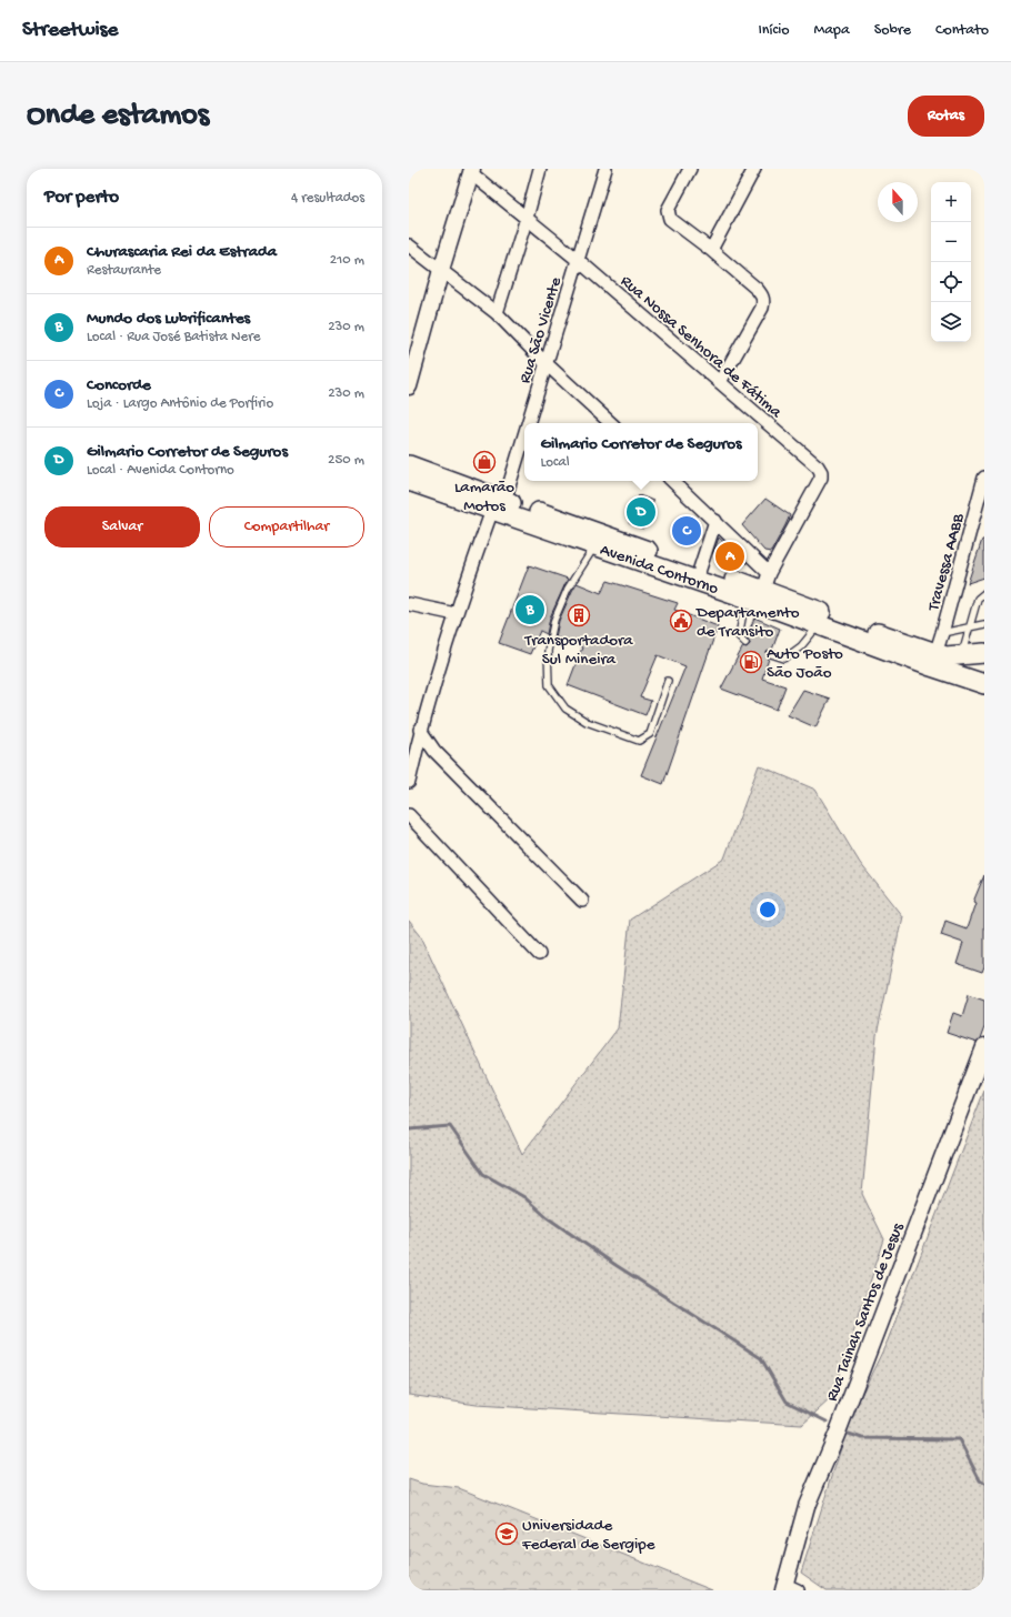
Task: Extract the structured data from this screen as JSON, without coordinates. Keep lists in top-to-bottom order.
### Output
{
  "streets": {
    "main road": ["Avenida Contorno"],
    "street": [
      "Rua São Vicente",
      "Rua Nossa Senhora de Fátima",
      "Travessa AABB",
      "Rua Tainah Santos de Jesus"
    ]
  },
  "crossings": [
    ["Rua São Vicente", "Rua Nossa Senhora de Fátima"],
    ["Rua São Vicente", "Avenida Contorno"],
    ["Rua Nossa Senhora de Fátima", "Avenida Contorno"],
    ["Travessa AABB", "Avenida Contorno"]
  ],
  "places": {
    "shop": ["Lamarão Motos"],
    "building": ["Transportadora Sul Mineira"],
    "public building": ["Departamento de Transito"],
    "fuel station": ["Auto Posto São João"],
    "school or university": ["Universidade Federal de Sergipe"]
  },
  "north": "top",
  "page": {
    "header": "Streetwise",
    "nav": [
      "Início",
      "Mapa",
      "Sobre",
      "Contato"
    ],
    "buttons": [
      "Rotas",
      ["Salvar", "Compartilhar"]
    ],
    "title": "Onde estamos",
    "heading": ["Por perto", "4 resultados"],
    "map_buttons": ["+", "−"],
    "list": [
      {
        "mark": "A",
        "name": "Churascaria Rei da Estrada",
        "note": "Restaurante",
        "value": "210 m"
      },
      {
        "mark": "B",
        "name": "Mundo dos Lubrificantes",
        "note": "Local · Rua José Batista Nere",
        "value": "230 m"
      },
      {
        "mark": "C",
        "name": "Concorde",
        "note": "Loja · Largo Antônio de Porfirio",
        "value": "230 m"
      },
      {
        "mark": "D",
        "name": "Gilmario Corretor de Seguros",
        "note": "Local · Avenida Contorno",
        "value": "250 m"
      }
    ],
    "popup": ["Gilmario Corretor de Seguros", "Local"],
    "pins": [
      "D",
      "C",
      "A",
      "B"
    ]
  }
}
